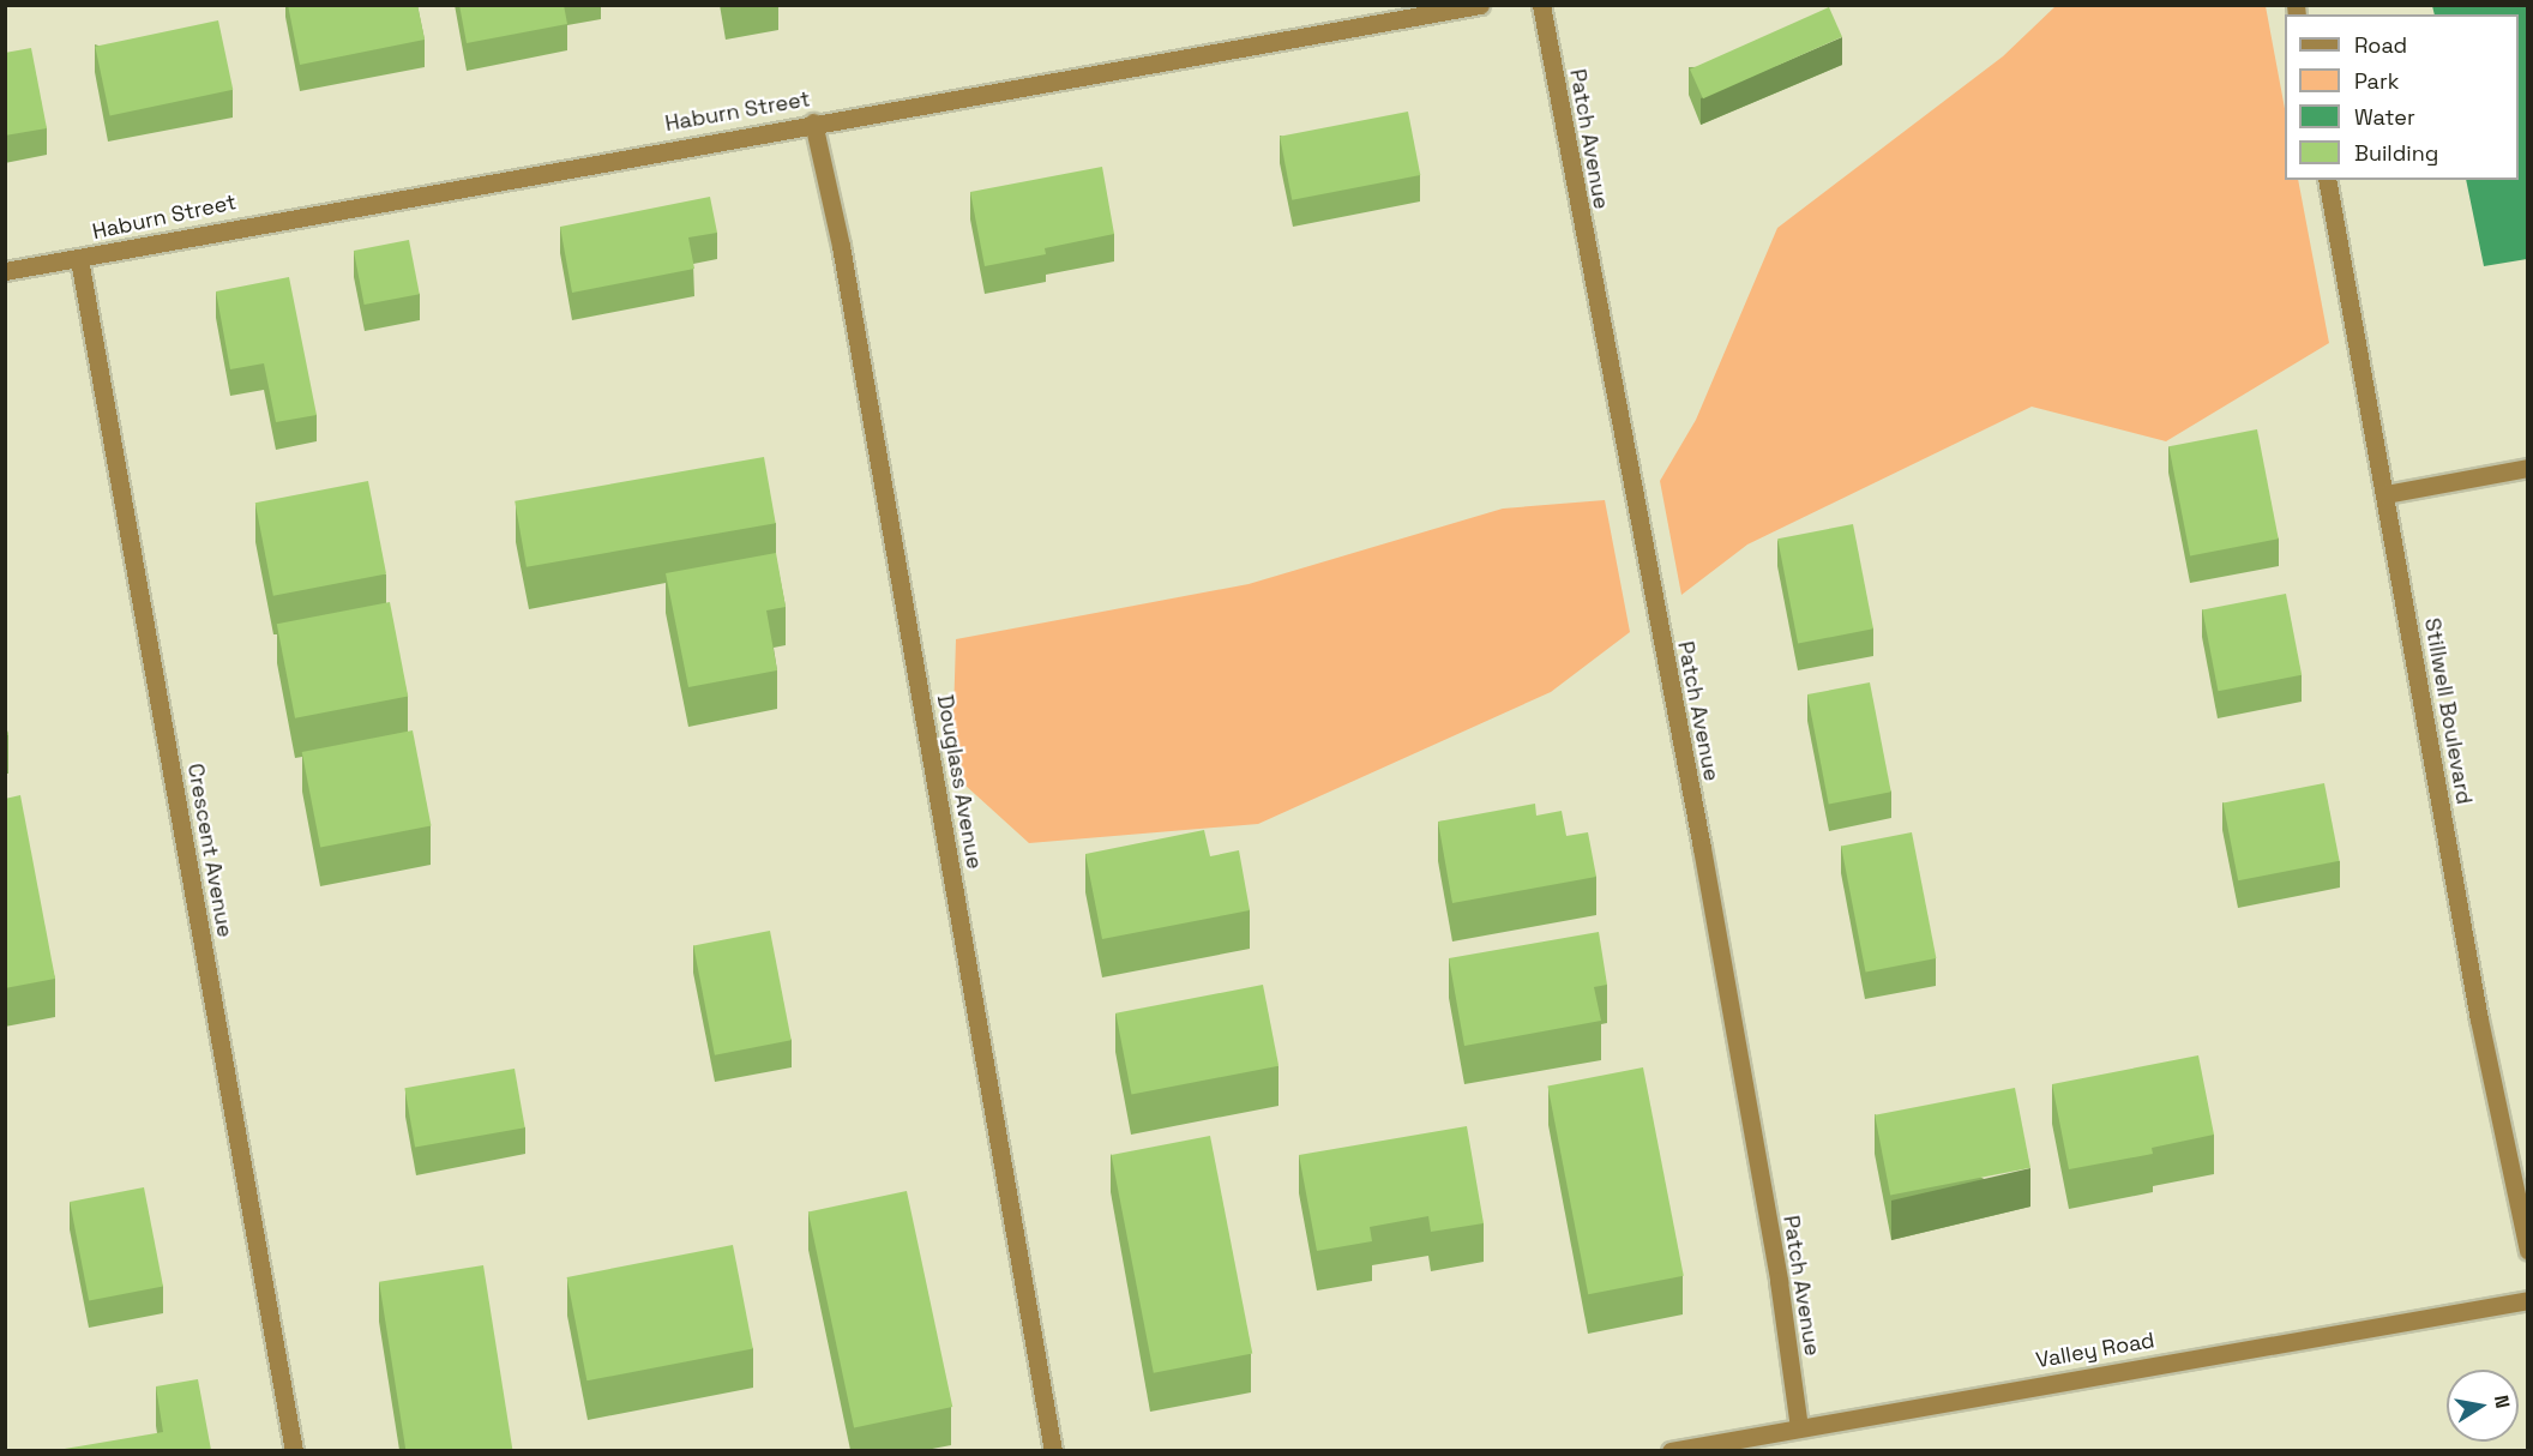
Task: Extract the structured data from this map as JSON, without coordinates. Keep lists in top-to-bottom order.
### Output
{
  "streets": {
    "street": [
      "Haburn Street",
      "Patch Avenue",
      "Stillwell Boulevard",
      "Douglass Avenue",
      "Crescent Avenue",
      "Valley Road"
    ]
  },
  "crossings": [
    ["Haburn Street", "Douglass Avenue"],
    ["Haburn Street", "Crescent Avenue"],
    ["Patch Avenue", "Valley Road"]
  ],
  "legend": [
    "Road",
    "Park",
    "Water",
    "Building"
  ],
  "north": "right"
}
